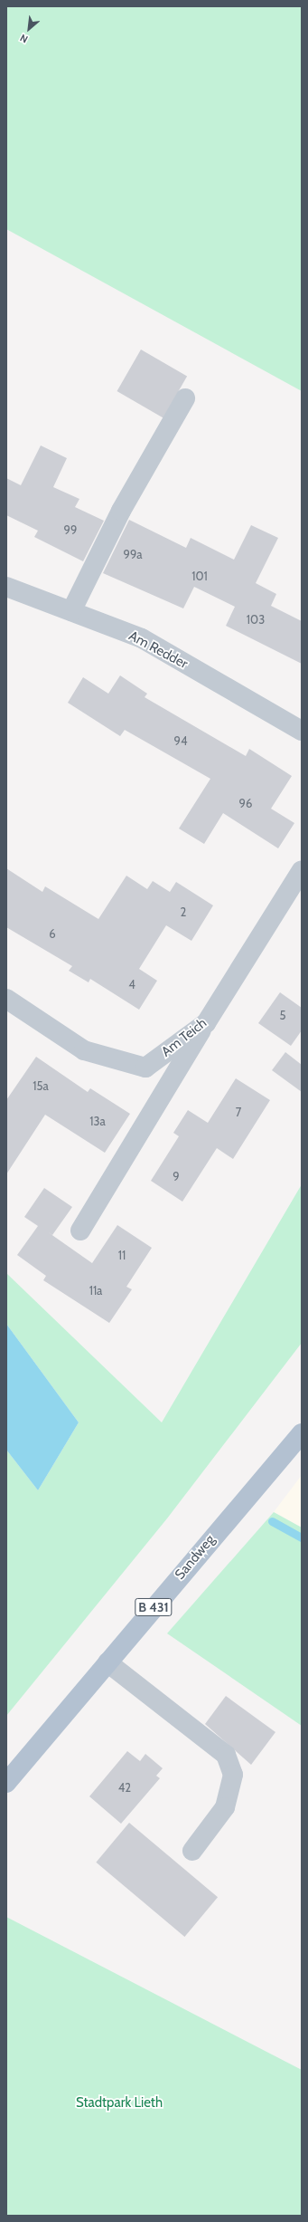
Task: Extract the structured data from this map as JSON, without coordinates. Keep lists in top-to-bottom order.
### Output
{
  "streets": {
    "main road": ["Sandweg", "B 431"],
    "street": ["Am Redder", "Am Teich"]
  },
  "parks": ["Stadtpark Lieth"],
  "house_numbers": [
    "99",
    "99a",
    "101",
    "103",
    "94",
    "96",
    "2",
    "6",
    "4",
    "5",
    "15a",
    "7",
    "13a",
    "9",
    "11",
    "11a",
    "42"
  ],
  "north": "bottom left"
}
